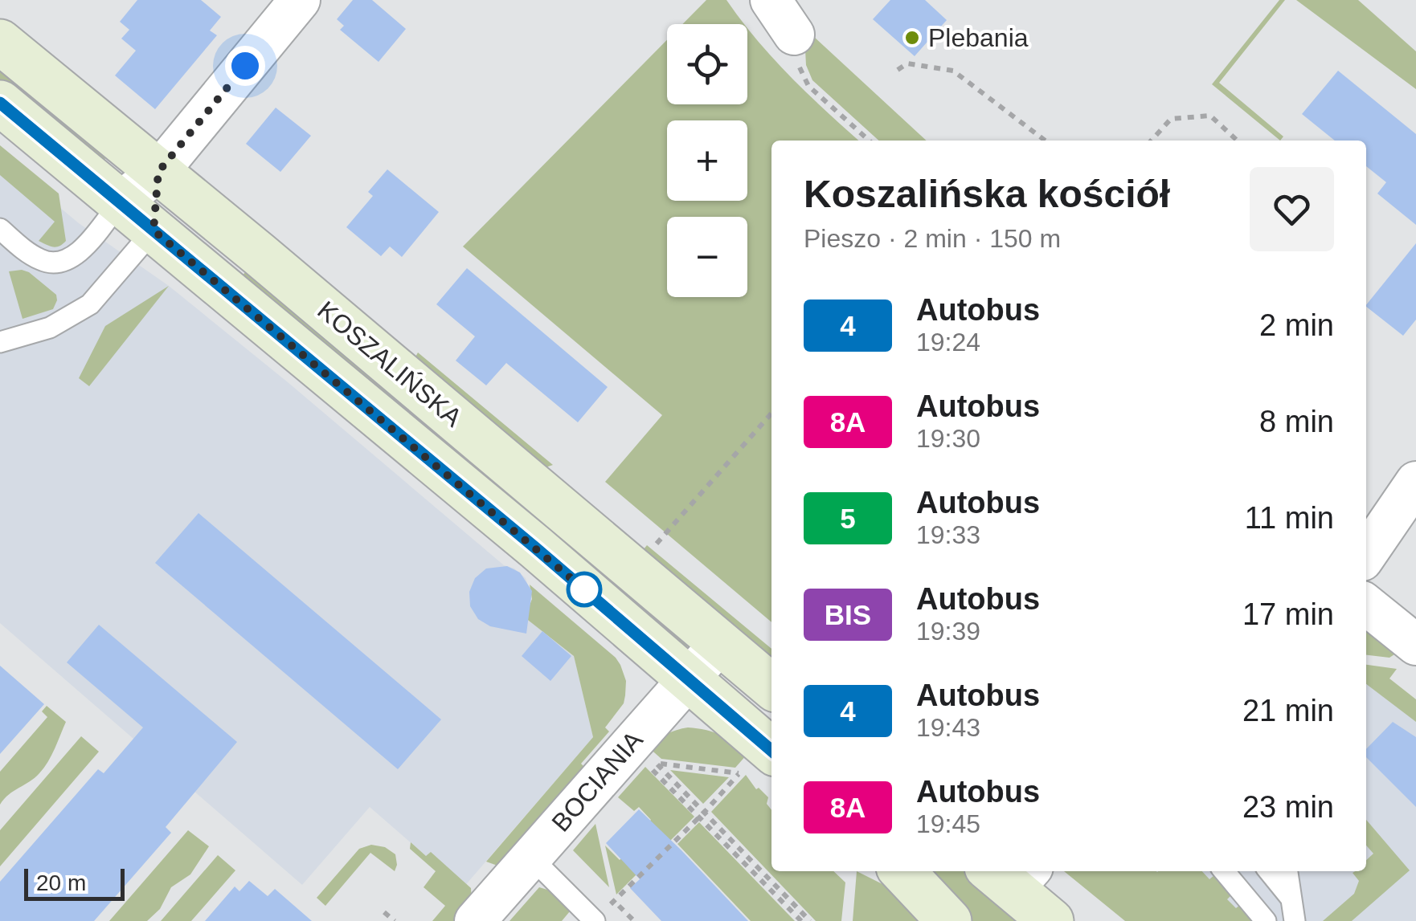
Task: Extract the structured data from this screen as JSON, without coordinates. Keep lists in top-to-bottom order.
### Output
{
  "streets": {
    "main road": ["KOSZALIŃSKA"],
    "street": ["BOCIANIA"]
  },
  "crossings": [
    ["KOSZALIŃSKA", "BOCIANIA"]
  ],
  "places": ["Plebania"],
  "lines": ["bus line 4"],
  "scale_bar": "20 m",
  "page": {
    "map_buttons": ["+", "−"],
    "heading": ["Koszalińska kościół", "Pieszo · 2 min · 150 m"],
    "list": [
      {
        "mark": "4",
        "name": "Autobus",
        "note": "19:24",
        "value": "2 min"
      },
      {
        "mark": "8A",
        "name": "Autobus",
        "note": "19:30",
        "value": "8 min"
      },
      {
        "mark": "5",
        "name": "Autobus",
        "note": "19:33",
        "value": "11 min"
      },
      {
        "mark": "BIS",
        "name": "Autobus",
        "note": "19:39",
        "value": "17 min"
      },
      {
        "mark": "4",
        "name": "Autobus",
        "note": "19:43",
        "value": "21 min"
      },
      {
        "mark": "8A",
        "name": "Autobus",
        "note": "19:45",
        "value": "23 min"
      }
    ],
    "scale": "20 m"
  }
}
